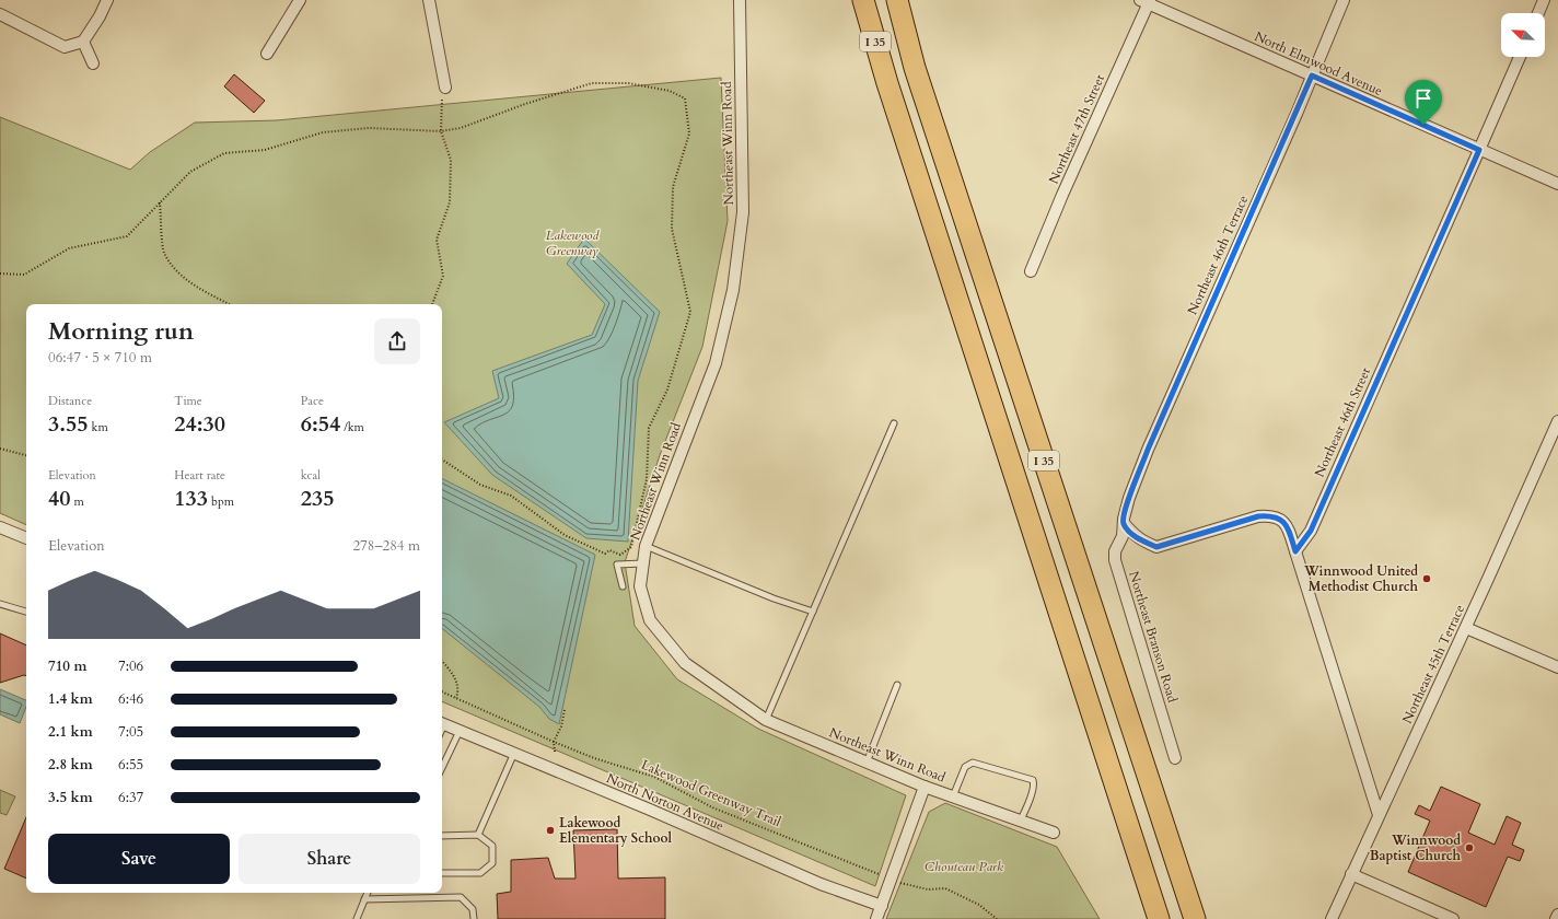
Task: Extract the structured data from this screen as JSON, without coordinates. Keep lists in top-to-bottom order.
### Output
{
  "streets": {
    "highway": ["I 35"],
    "street": [
      "North Elmwood Avenue",
      "Northeast 47th Street",
      "Northeast Winn Road",
      "Northeast 46th Terrace",
      "Northeast 46th Street",
      "Northeast Branson Road",
      "Northeast 45th Terrace",
      "North Norton Avenue"
    ],
    "path": ["Lakewood Greenway Trail"]
  },
  "crossings": [
    ["North Elmwood Avenue", "Northeast 47th Street"],
    ["North Elmwood Avenue", "Northeast 46th Terrace"],
    ["North Elmwood Avenue", "Northeast 46th Street"],
    ["Northeast 46th Terrace", "Northeast Branson Road"]
  ],
  "parks": ["Lakewood Greenway", "Chouteau Park"],
  "places": ["Winnwood United Methodist Church", "Lakewood Elementary School", "Winnwood Baptist Church"],
  "north": "top left",
  "page": {
    "heading": ["Morning run", "06:47 · 5 × 710 m"],
    "stats": [
      ["Distance", "3.55 km"],
      ["Time", "24:30"],
      ["Pace", "6:54 /km"],
      ["Elevation", "40 m"],
      ["Heart rate", "133 bpm"],
      ["kcal", "235"]
    ],
    "chart": ["Elevation", "278–284 m"],
    "list": [
      {
        "name": "710 m",
        "note": "7:06"
      },
      {
        "name": "1.4 km",
        "note": "6:46"
      },
      {
        "name": "2.1 km",
        "note": "7:05"
      },
      {
        "name": "2.8 km",
        "note": "6:55"
      },
      {
        "name": "3.5 km",
        "note": "6:37"
      }
    ],
    "buttons": ["Save", "Share"]
  }
}
